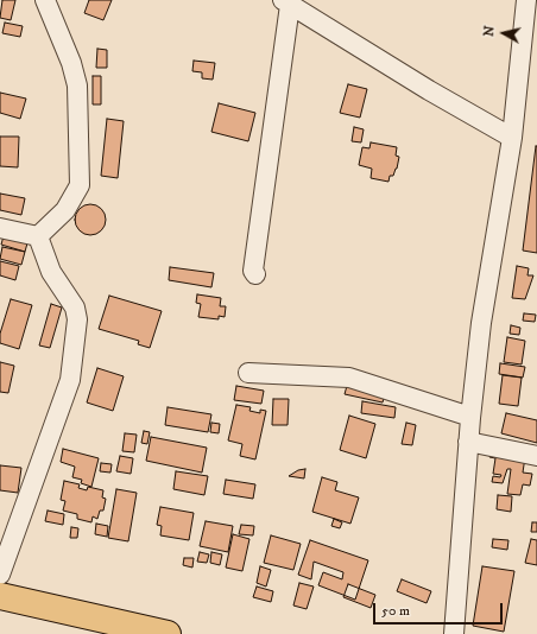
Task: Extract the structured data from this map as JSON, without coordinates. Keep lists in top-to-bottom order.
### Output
{
  "scale_bar": "50 m",
  "north": "left"
}
